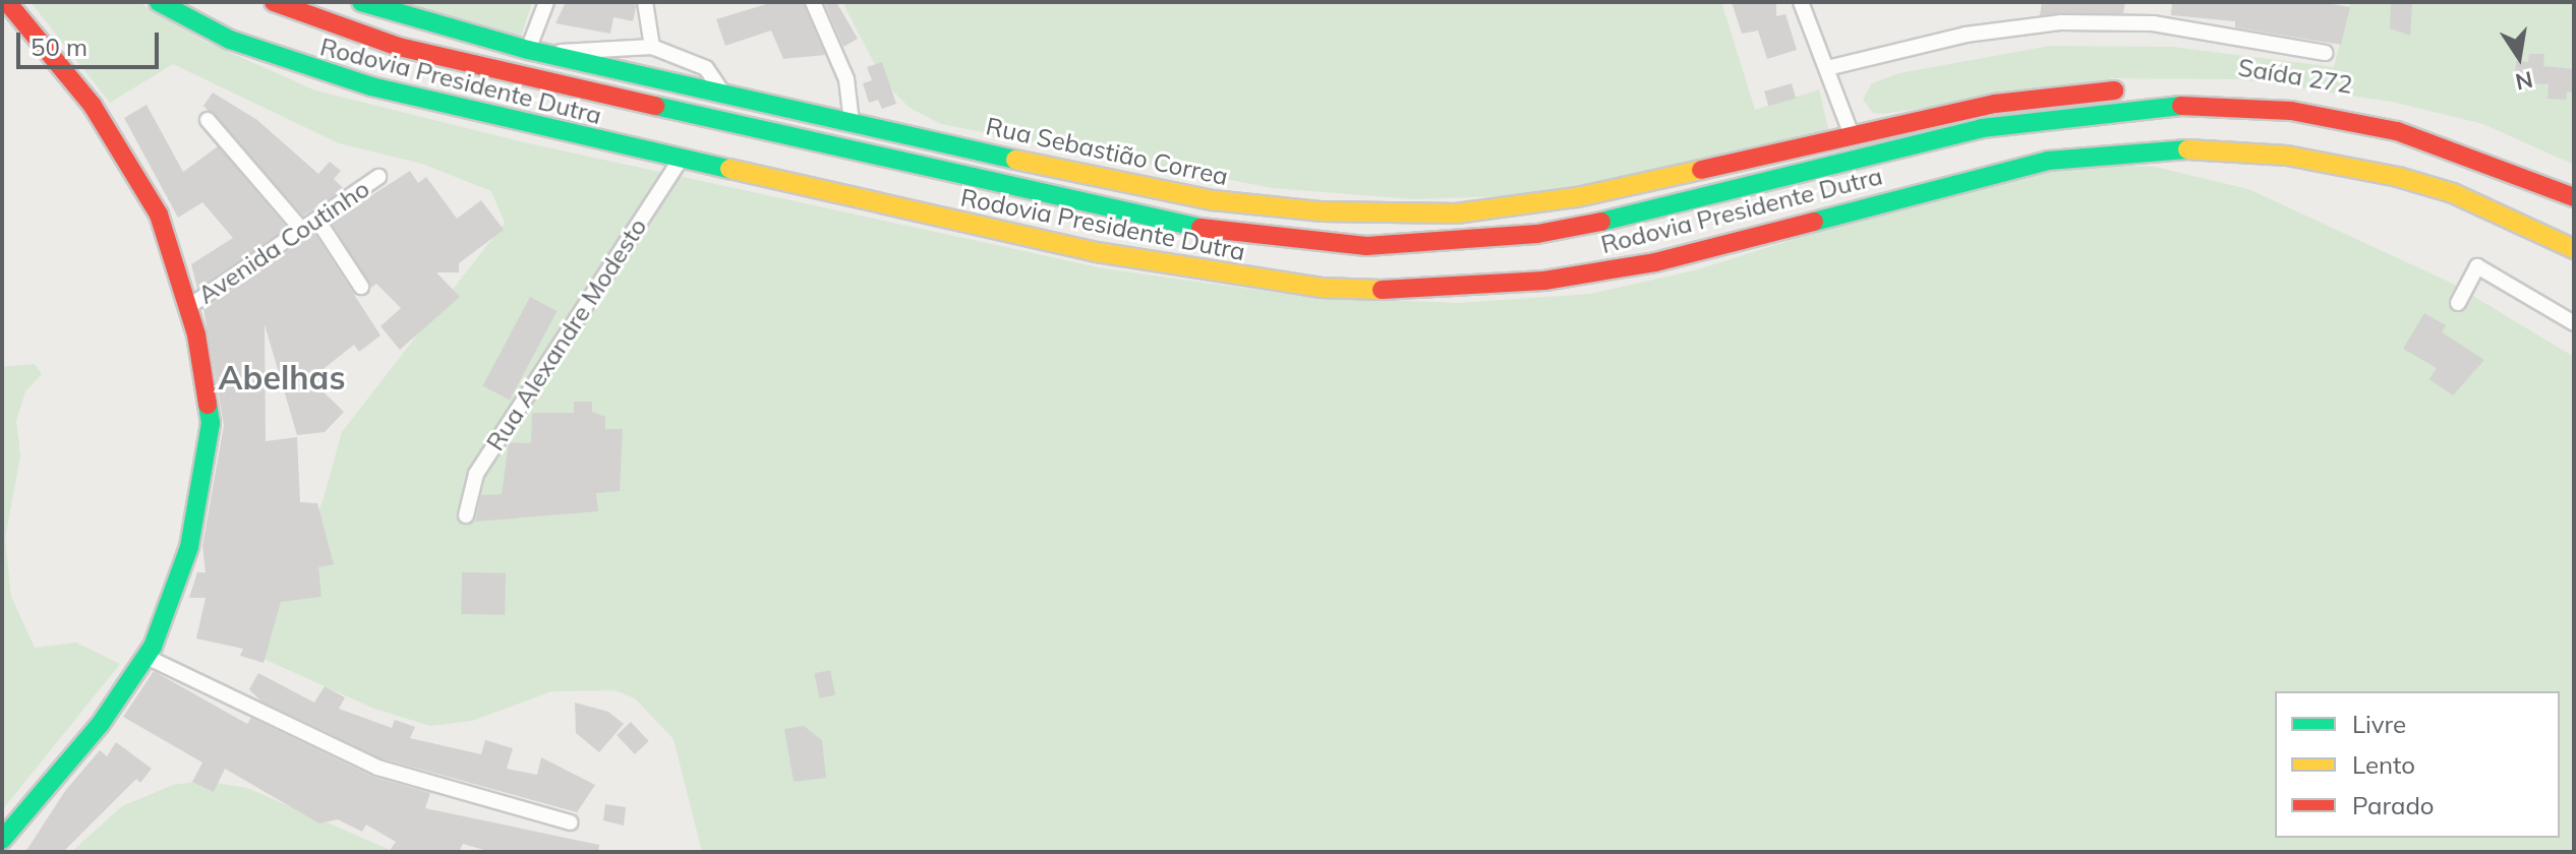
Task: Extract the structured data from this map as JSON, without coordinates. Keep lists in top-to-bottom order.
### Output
{
  "streets": {
    "main road": ["Saída 272", "Rodovia Presidente Dutra", "Rua Sebastião Correa"],
    "street": ["Avenida Coutinho", "Rua Alexandre Modesto"]
  },
  "crossings": [
    ["Saída 272", "Rua Sebastião Correa"],
    ["Rodovia Presidente Dutra", "Rua Alexandre Modesto"]
  ],
  "districts": ["Abelhas"],
  "legend": ["Livre", "Lento", "Parado"],
  "scale_bar": "50 m",
  "north": "bottom"
}
